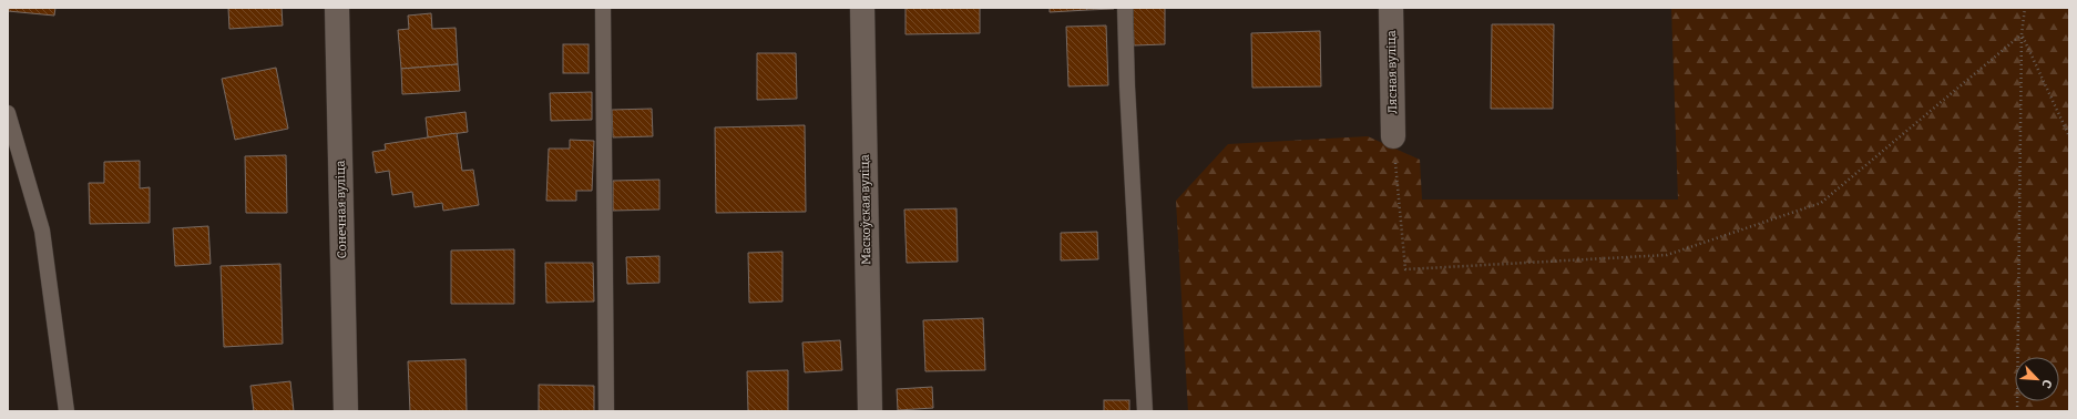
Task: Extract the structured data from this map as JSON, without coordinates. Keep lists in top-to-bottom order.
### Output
{
  "streets": {
    "street": ["Лясная вуліца", "Сонечная вуліца", "Маскоўская вуліца"]
  },
  "north": "bottom right"
}
